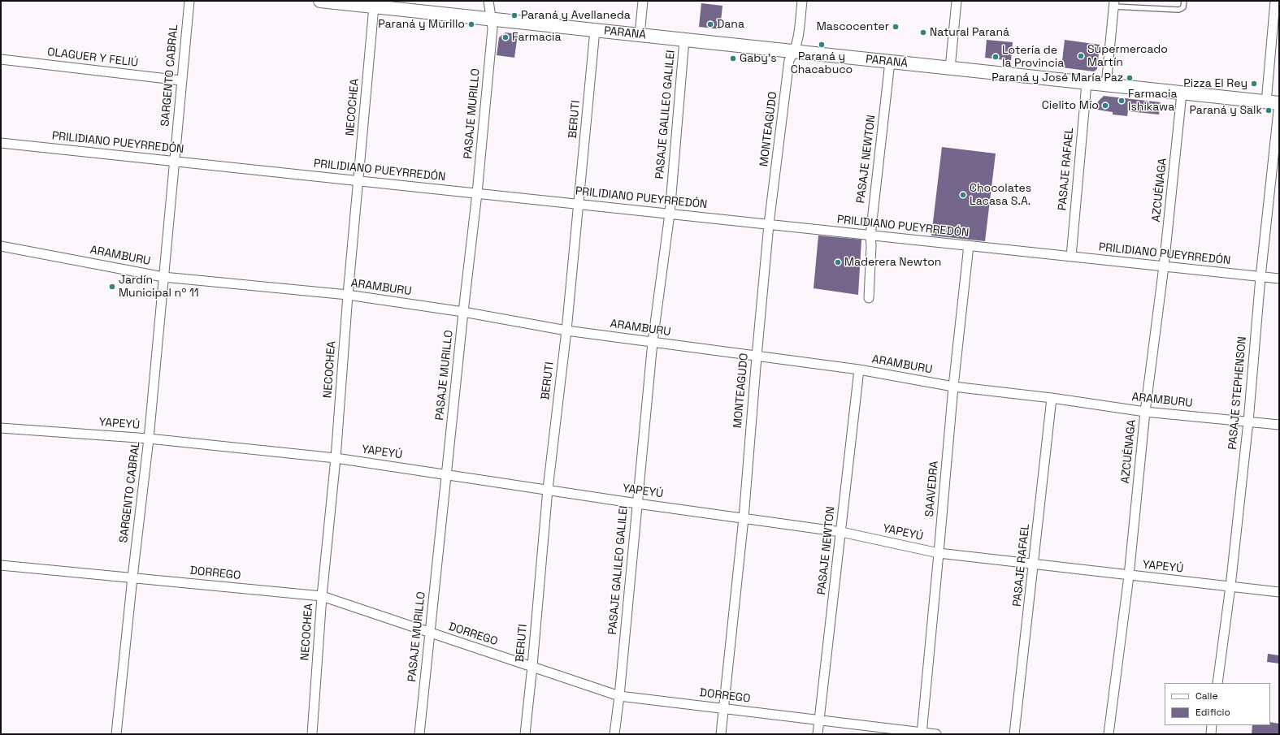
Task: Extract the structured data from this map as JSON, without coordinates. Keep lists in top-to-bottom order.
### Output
{
  "streets": {
    "street": [
      "PARANÁ",
      "OLAGUER Y FELIÚ",
      "SARGENTO CABRAL",
      "NECOCHEA",
      "PASAJE MURILLO",
      "PASAJE GALILEO GALILEI",
      "BERUTI",
      "MONTEAGUDO",
      "PRILIDIANO PUEYRREDÓN",
      "PASAJE NEWTON",
      "PASAJE RAFAEL",
      "AZCUÉNAGA",
      "ARAMBURU",
      "PASAJE STEPHENSON",
      "YAPEYÚ",
      "SAAVEDRA",
      "DORREGO"
    ]
  },
  "crossings": [
    ["PARANÁ", "NECOCHEA"],
    ["PARANÁ", "PASAJE MURILLO"],
    ["PARANÁ", "PASAJE GALILEO GALILEI"],
    ["PARANÁ", "BERUTI"],
    ["PARANÁ", "MONTEAGUDO"],
    ["PARANÁ", "PASAJE NEWTON"],
    ["PARANÁ", "PASAJE RAFAEL"],
    ["PARANÁ", "AZCUÉNAGA"],
    ["PARANÁ", "PASAJE STEPHENSON"],
    ["OLAGUER Y FELIÚ", "SARGENTO CABRAL"],
    ["SARGENTO CABRAL", "PRILIDIANO PUEYRREDÓN"],
    ["SARGENTO CABRAL", "ARAMBURU"],
    ["SARGENTO CABRAL", "YAPEYÚ"],
    ["SARGENTO CABRAL", "DORREGO"],
    ["NECOCHEA", "PRILIDIANO PUEYRREDÓN"],
    ["NECOCHEA", "ARAMBURU"],
    ["NECOCHEA", "YAPEYÚ"],
    ["NECOCHEA", "DORREGO"],
    ["PASAJE MURILLO", "PRILIDIANO PUEYRREDÓN"],
    ["PASAJE MURILLO", "ARAMBURU"],
    ["PASAJE MURILLO", "YAPEYÚ"],
    ["PASAJE MURILLO", "DORREGO"],
    ["PASAJE GALILEO GALILEI", "PRILIDIANO PUEYRREDÓN"],
    ["PASAJE GALILEO GALILEI", "ARAMBURU"],
    ["PASAJE GALILEO GALILEI", "YAPEYÚ"],
    ["PASAJE GALILEO GALILEI", "DORREGO"],
    ["BERUTI", "PRILIDIANO PUEYRREDÓN"],
    ["BERUTI", "ARAMBURU"],
    ["BERUTI", "YAPEYÚ"],
    ["BERUTI", "DORREGO"],
    ["MONTEAGUDO", "PRILIDIANO PUEYRREDÓN"],
    ["MONTEAGUDO", "ARAMBURU"],
    ["MONTEAGUDO", "YAPEYÚ"],
    ["MONTEAGUDO", "DORREGO"],
    ["PRILIDIANO PUEYRREDÓN", "PASAJE NEWTON"],
    ["PRILIDIANO PUEYRREDÓN", "PASAJE RAFAEL"],
    ["PRILIDIANO PUEYRREDÓN", "AZCUÉNAGA"],
    ["PRILIDIANO PUEYRREDÓN", "PASAJE STEPHENSON"],
    ["PRILIDIANO PUEYRREDÓN", "SAAVEDRA"],
    ["PASAJE NEWTON", "ARAMBURU"],
    ["PASAJE NEWTON", "YAPEYÚ"],
    ["PASAJE NEWTON", "DORREGO"],
    ["PASAJE RAFAEL", "ARAMBURU"],
    ["PASAJE RAFAEL", "YAPEYÚ"],
    ["AZCUÉNAGA", "ARAMBURU"],
    ["AZCUÉNAGA", "YAPEYÚ"],
    ["ARAMBURU", "PASAJE STEPHENSON"],
    ["ARAMBURU", "SAAVEDRA"],
    ["PASAJE STEPHENSON", "YAPEYÚ"],
    ["YAPEYÚ", "SAAVEDRA"],
    ["SAAVEDRA", "DORREGO"]
  ],
  "places": [
    "Paraná y Avellaneda",
    "Paraná y Murillo",
    "Dana",
    "Mascocenter",
    "Natural Paraná",
    "Farmacia",
    "Paraná y Chacabuco",
    "Supermercado Martín",
    "Lotería de la Provincia",
    "Gaby's",
    "Paraná y José María Paz",
    "Pizza El Rey",
    "Farmacia Ishikawa",
    "Cielito Mío",
    "Paraná y Salk",
    "Chocolates Lacasa S.A.",
    "Maderera Newton",
    "Jardín Municipal nº 11"
  ],
  "legend": ["Calle", "Edificio"]
}
